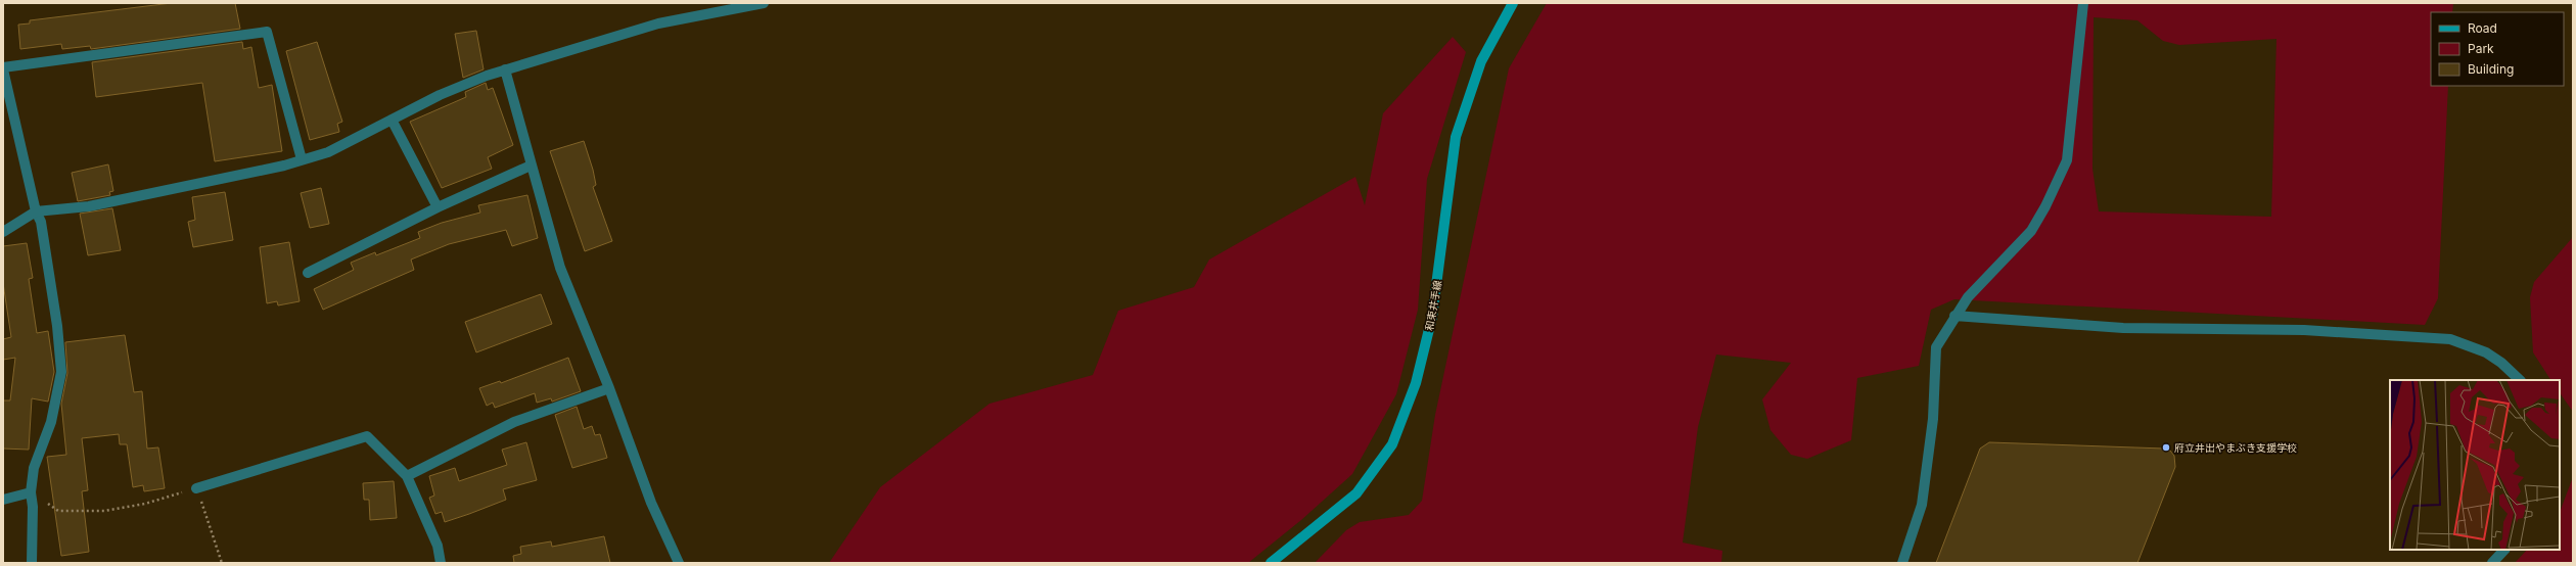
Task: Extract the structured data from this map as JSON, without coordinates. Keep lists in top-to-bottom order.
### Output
{
  "streets": {
    "main road": ["和束井手線"]
  },
  "places": ["府立井出やまぶき支援学校"],
  "legend": ["Road", "Park", "Building"]
}
